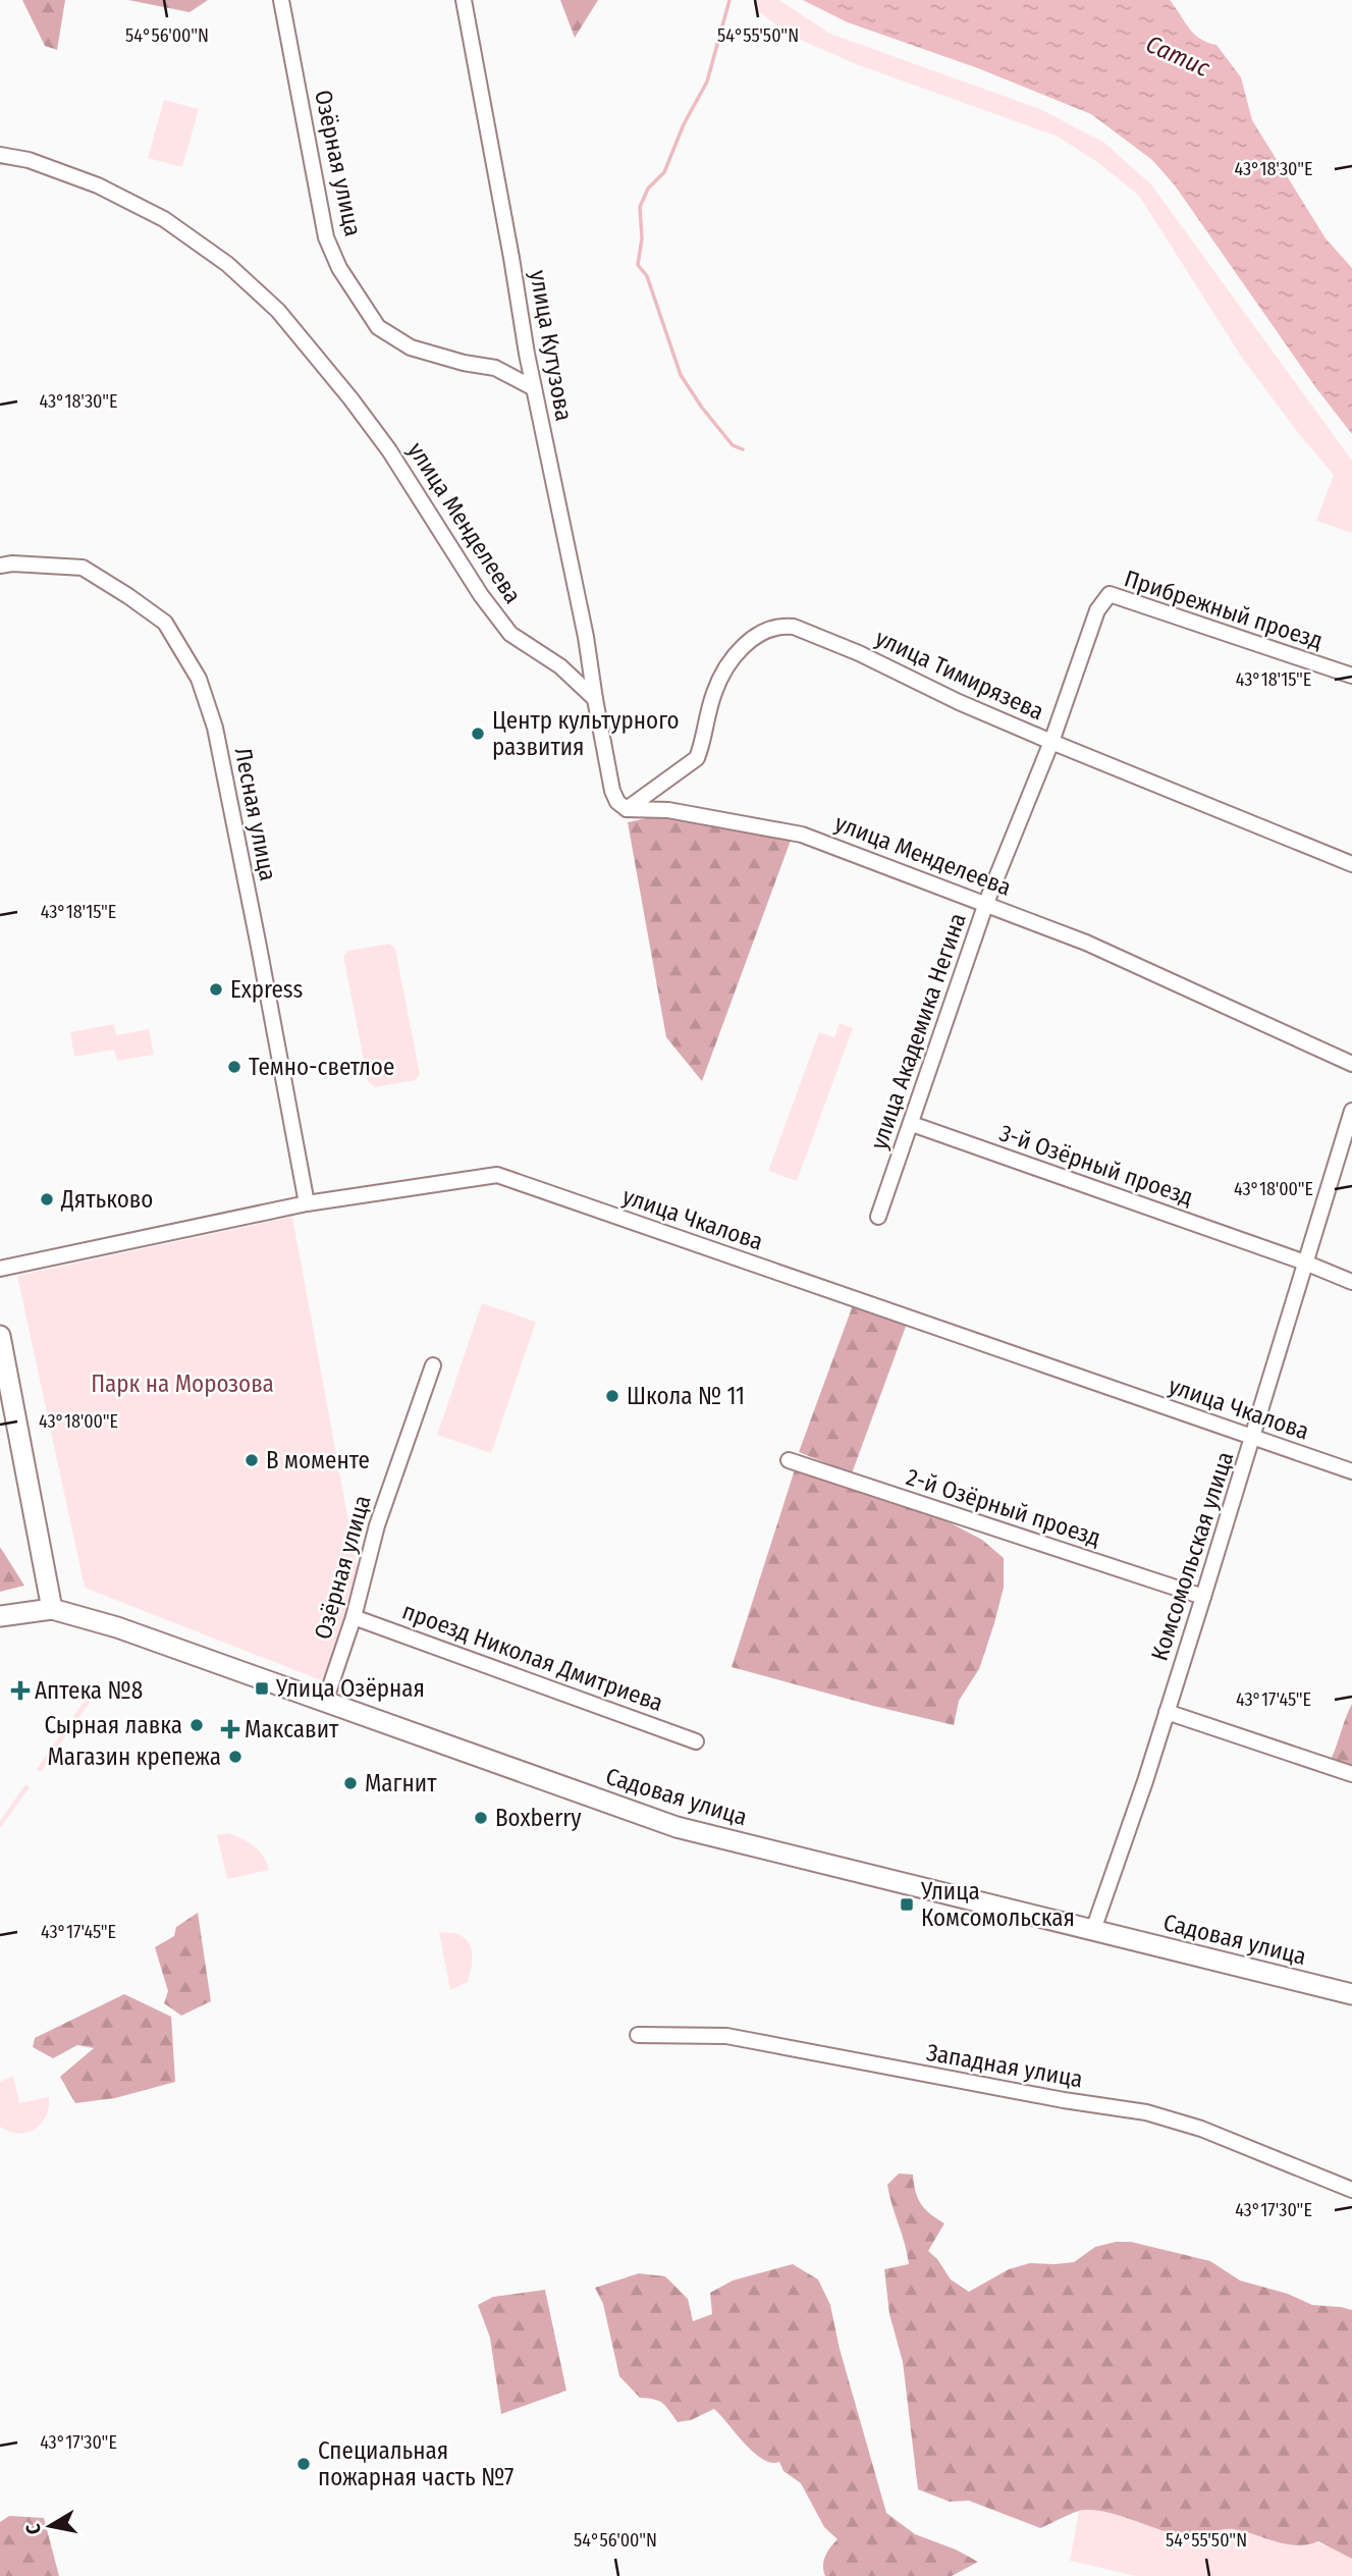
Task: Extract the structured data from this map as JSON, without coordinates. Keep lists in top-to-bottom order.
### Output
{
  "streets": {
    "street": [
      "Озёрная улица",
      "улица Кутузова",
      "улица Менделеева",
      "Прибрежный проезд",
      "улица Тимирязева",
      "Лесная улица",
      "улица Академика Негина",
      "3-й Озёрный проезд",
      "улица Чкалова",
      "2-й Озёрный проезд",
      "Комсомольская улица",
      "проезд Николая Дмитриева",
      "Садовая улица",
      "Западная улица"
    ]
  },
  "crossings": [
    ["Озёрная улица", "улица Кутузова"],
    ["Озёрная улица", "проезд Николая Дмитриева"],
    ["Озёрная улица", "Садовая улица"],
    ["улица Кутузова", "улица Менделеева"],
    ["улица Менделеева", "улица Тимирязева"],
    ["улица Менделеева", "улица Академика Негина"],
    ["Прибрежный проезд", "улица Тимирязева"],
    ["Прибрежный проезд", "улица Академика Негина"],
    ["улица Тимирязева", "улица Академика Негина"],
    ["Лесная улица", "улица Чкалова"],
    ["улица Академика Негина", "3-й Озёрный проезд"],
    ["3-й Озёрный проезд", "Комсомольская улица"],
    ["улица Чкалова", "Комсомольская улица"],
    ["2-й Озёрный проезд", "Комсомольская улица"],
    ["Комсомольская улица", "Садовая улица"]
  ],
  "water": ["Сатис"],
  "parks": ["Парк на Морозова"],
  "places": {
    "other": [
      "Центр культурного развития",
      "Express",
      "Темно-светлое",
      "Дятьково",
      "Школа № 11",
      "В моменте",
      "Сырная лавка",
      "Магазин крепежа",
      "Магнит",
      "Boxberry",
      "Специальная пожарная часть №7"
    ],
    "transit": ["Улица Озёрная", "Улица Комсомольская"],
    "health": ["Аптека №8", "Максавит"]
  },
  "north": "left",
  "coordinates": [
    "54°56'00\"N",
    "54°55'50\"N",
    "43°18'30\"E",
    "43°18'15\"E",
    "43°18'00\"E",
    "43°17'45\"E",
    "43°17'30\"E"
  ]
}
